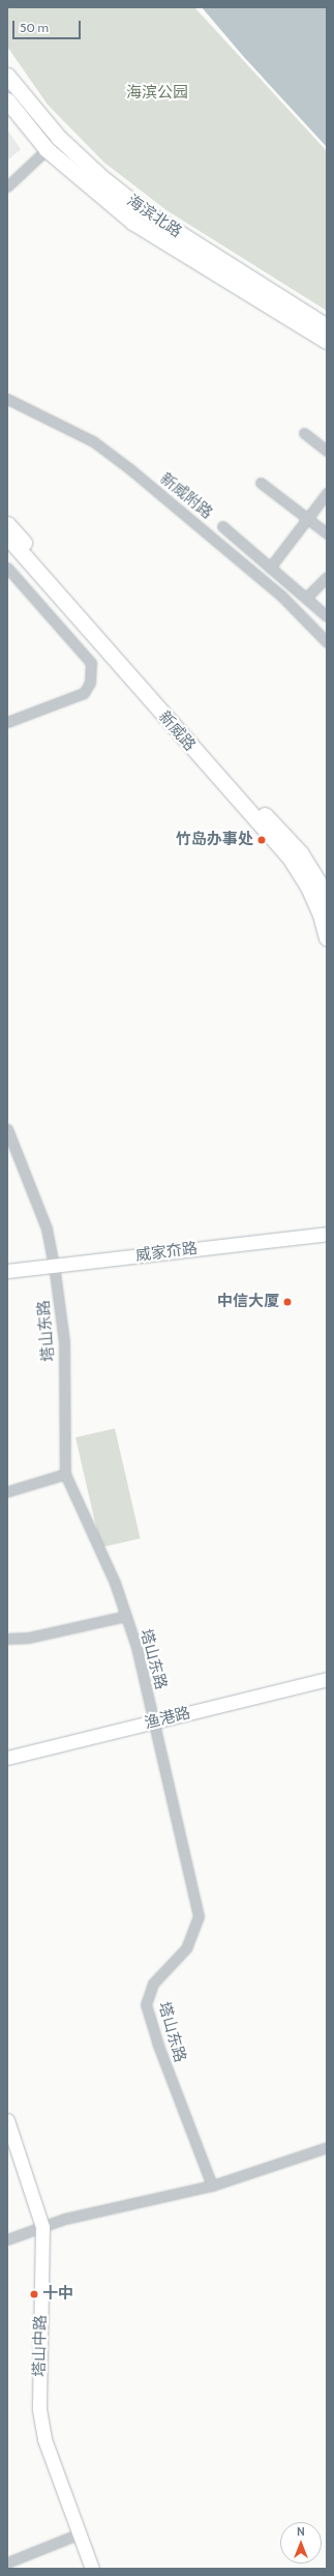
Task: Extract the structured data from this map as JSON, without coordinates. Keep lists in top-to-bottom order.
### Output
{
  "streets": {
    "main road": ["海滨北路", "新威路"],
    "street": [
      "新威附路",
      "威家夼路",
      "塔山东路",
      "渔港路",
      "塔山中路"
    ]
  },
  "crossings": [
    ["威家夼路", "塔山东路"],
    ["塔山东路", "渔港路"]
  ],
  "parks": ["海滨公园"],
  "places": ["竹岛办事处", "中信大厦", "十中"],
  "scale_bar": "50 m",
  "north": "top"
}
